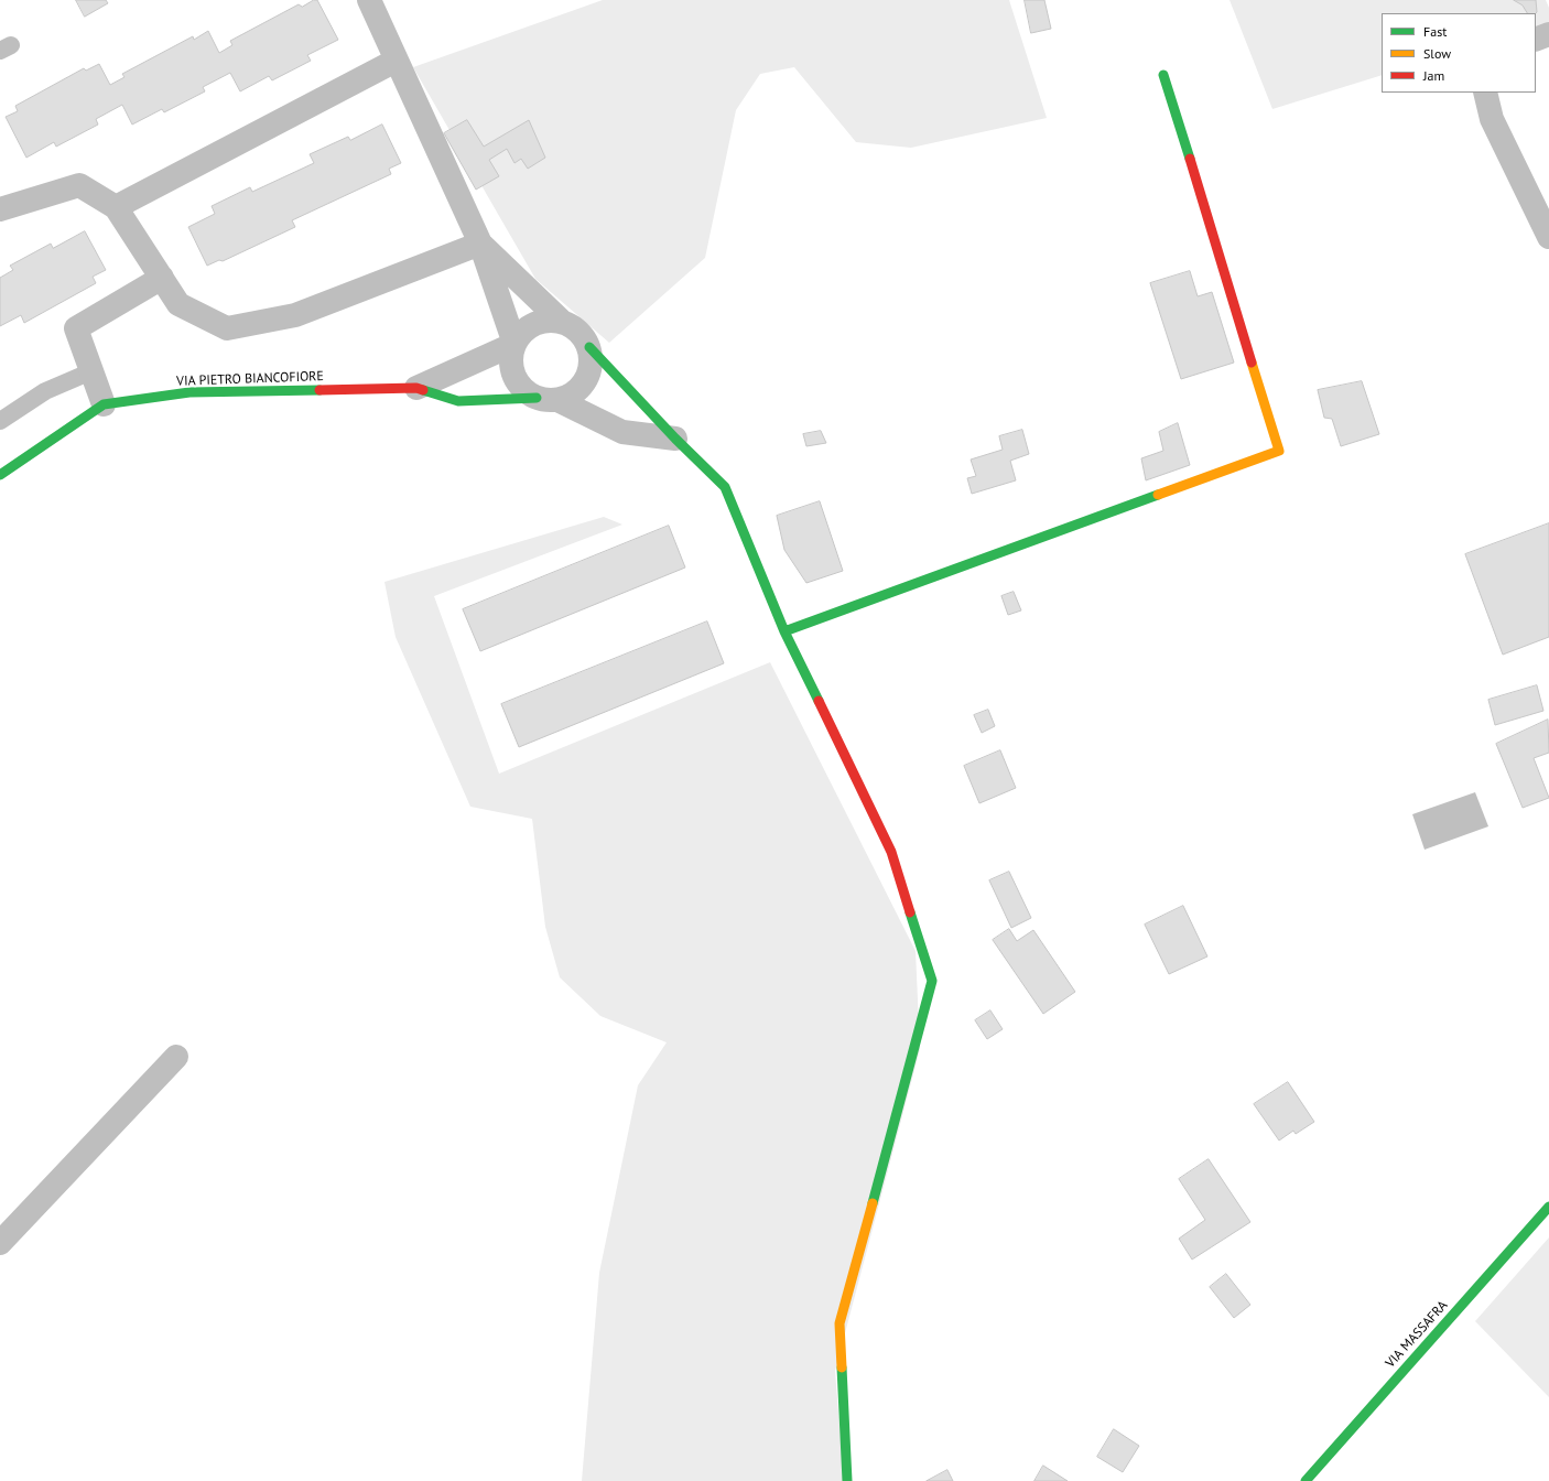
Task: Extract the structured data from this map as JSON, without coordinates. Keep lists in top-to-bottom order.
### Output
{
  "streets": {
    "street": ["VIA PIETRO BIANCOFIORE", "VIA MASSAFRA"]
  },
  "legend": ["Fast", "Slow", "Jam"]
}
